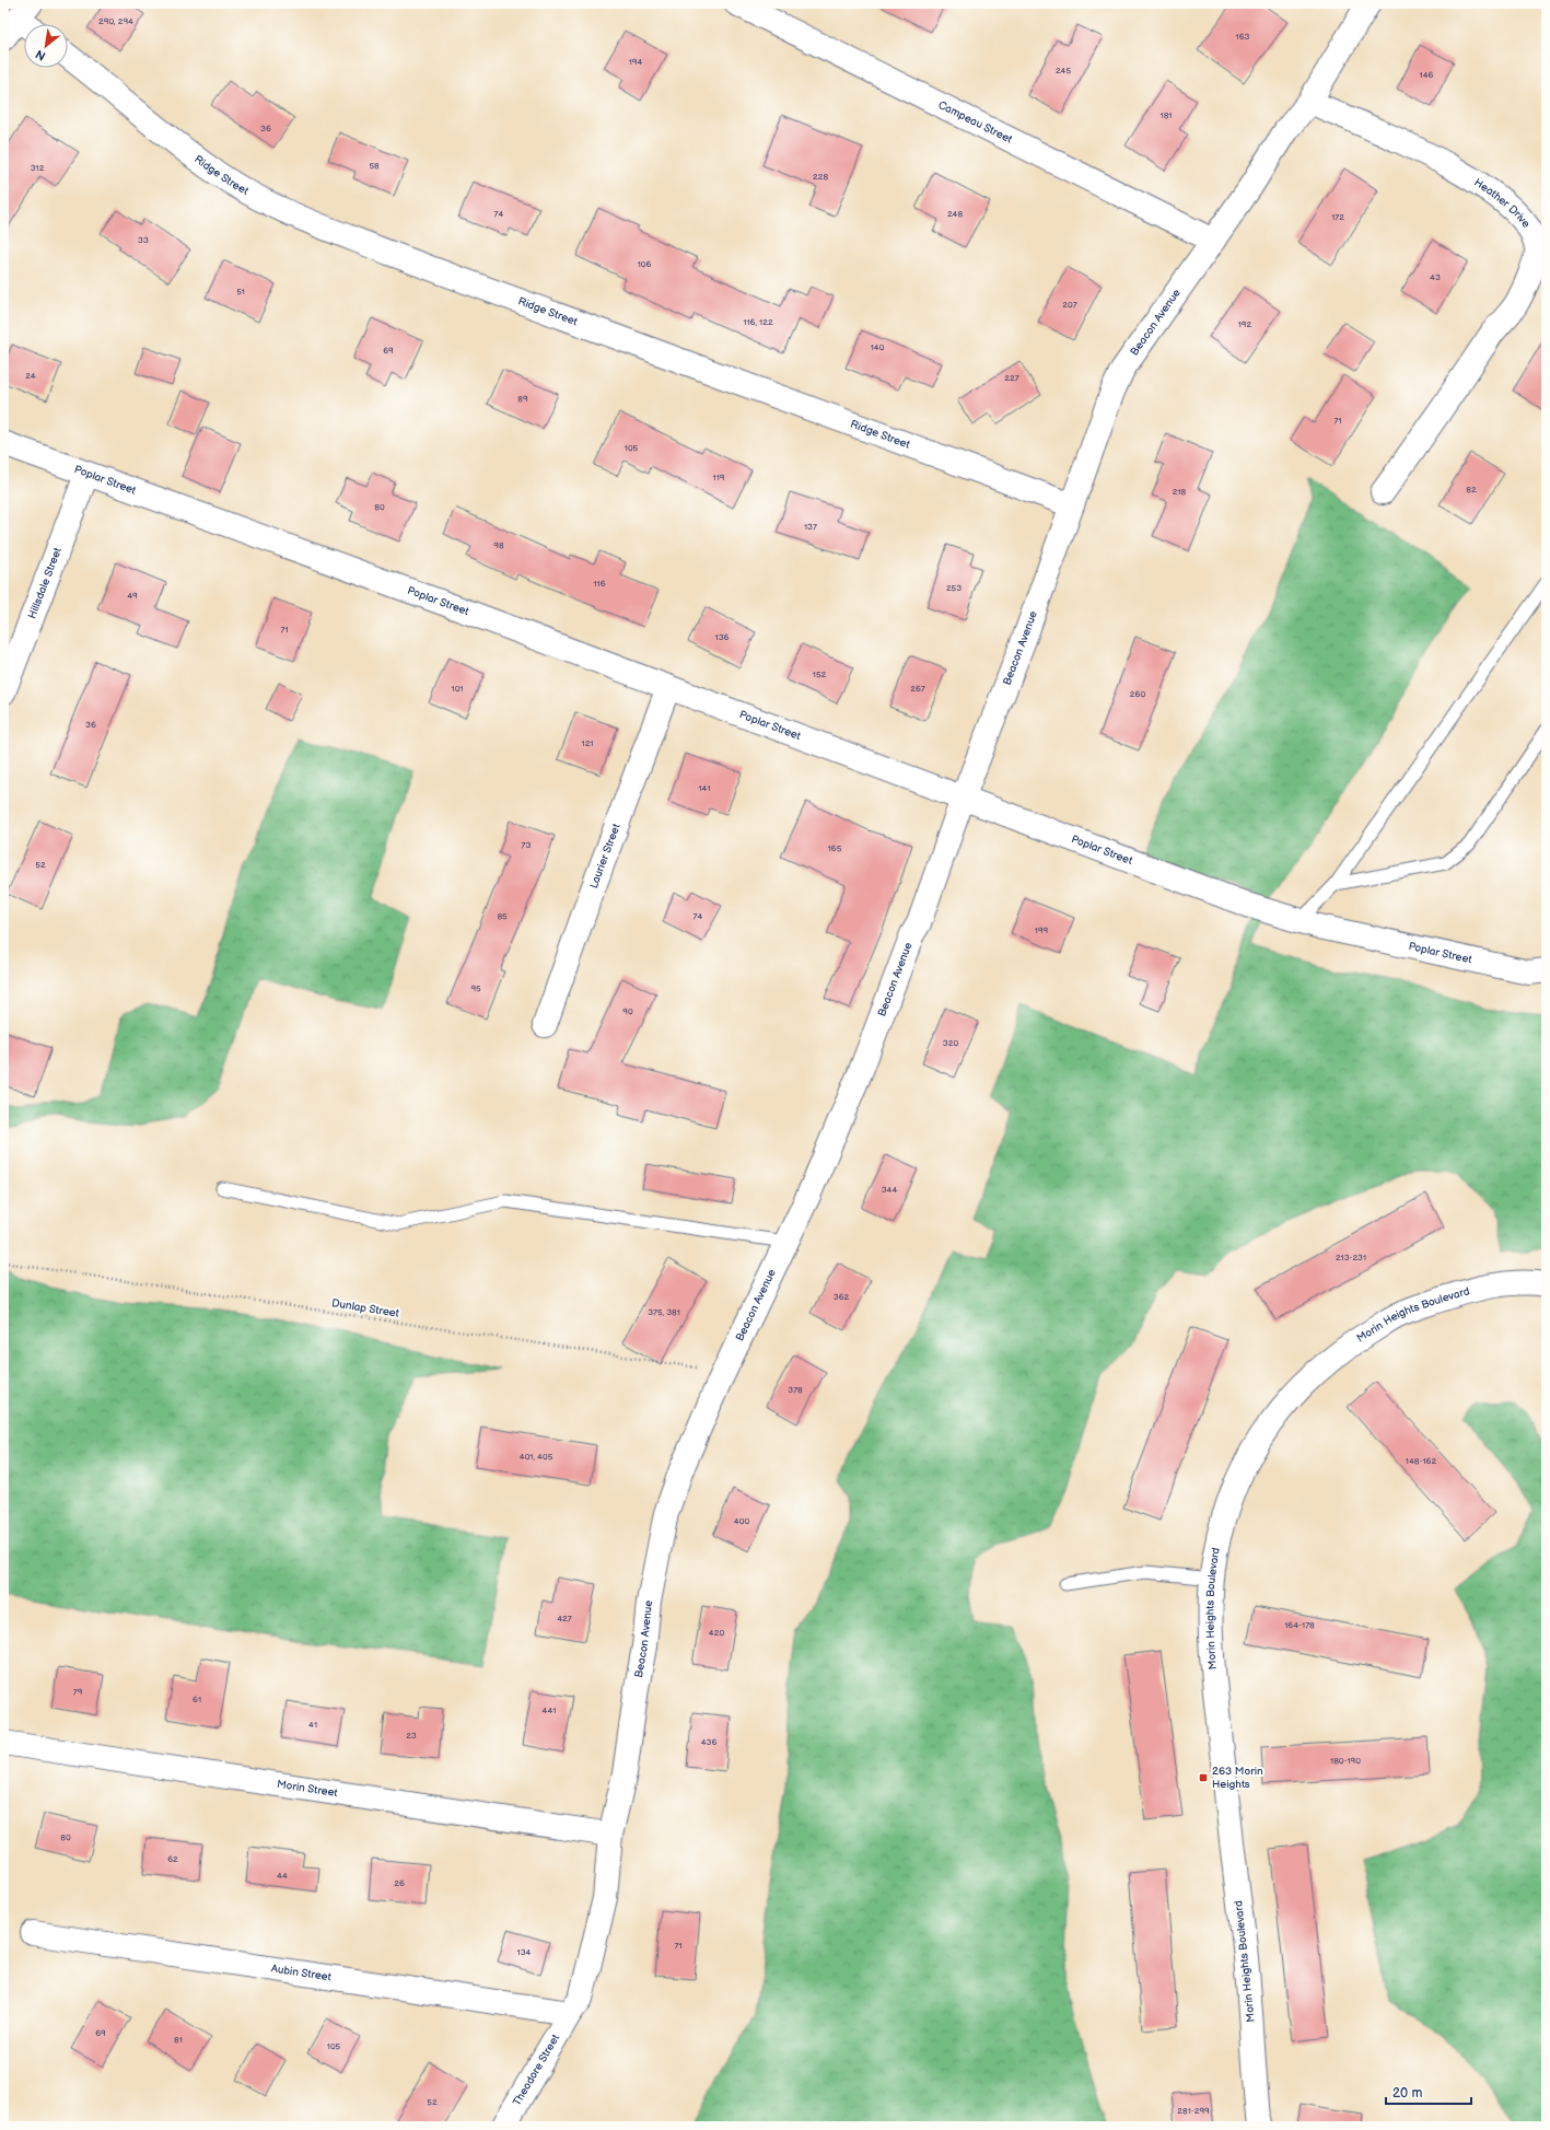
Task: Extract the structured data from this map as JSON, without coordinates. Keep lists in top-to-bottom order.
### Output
{
  "streets": {
    "street": [
      "Campeau Street",
      "Ridge Street",
      "Heather Drive",
      "Beacon Avenue",
      "Poplar Street",
      "Hillsdale Street",
      "Laurier Street",
      "Morin Heights Boulevard",
      "Morin Street",
      "Aubin Street",
      "Theodore Street"
    ],
    "path": ["Dunlap Street"]
  },
  "crossings": [
    ["Campeau Street", "Beacon Avenue"],
    ["Ridge Street", "Beacon Avenue"],
    ["Heather Drive", "Beacon Avenue"],
    ["Beacon Avenue", "Poplar Street"],
    ["Beacon Avenue", "Dunlap Street"],
    ["Beacon Avenue", "Morin Street"],
    ["Beacon Avenue", "Aubin Street"],
    ["Beacon Avenue", "Theodore Street"],
    ["Poplar Street", "Hillsdale Street"],
    ["Poplar Street", "Laurier Street"],
    ["Aubin Street", "Theodore Street"]
  ],
  "places": {
    "transit": ["263 Morin Heights"]
  },
  "house_numbers": [
    "290, 294",
    "163",
    "194",
    "245",
    "146",
    "181",
    "36",
    "58",
    "312",
    "228",
    "74",
    "248",
    "172",
    "33",
    "106",
    "43",
    "51",
    "207",
    "116, 122",
    "192",
    "140",
    "69",
    "24",
    "227",
    "89",
    "71",
    "105",
    "119",
    "82",
    "218",
    "80",
    "137",
    "98",
    "116",
    "253",
    "49",
    "71",
    "136",
    "152",
    "101",
    "267",
    "260",
    "36",
    "121",
    "141",
    "73",
    "165",
    "52",
    "85",
    "74",
    "199",
    "95",
    "90",
    "320",
    "344",
    "213-231",
    "362",
    "375, 381",
    "378",
    "401, 405",
    "148-162",
    "400",
    "427",
    "164-178",
    "420",
    "79",
    "61",
    "441",
    "41",
    "23",
    "436",
    "180-190",
    "80",
    "62",
    "44",
    "26",
    "71",
    "134",
    "69",
    "81",
    "105",
    "52",
    "281-299"
  ],
  "scale_bar": "20 m",
  "north": "bottom left"
}
